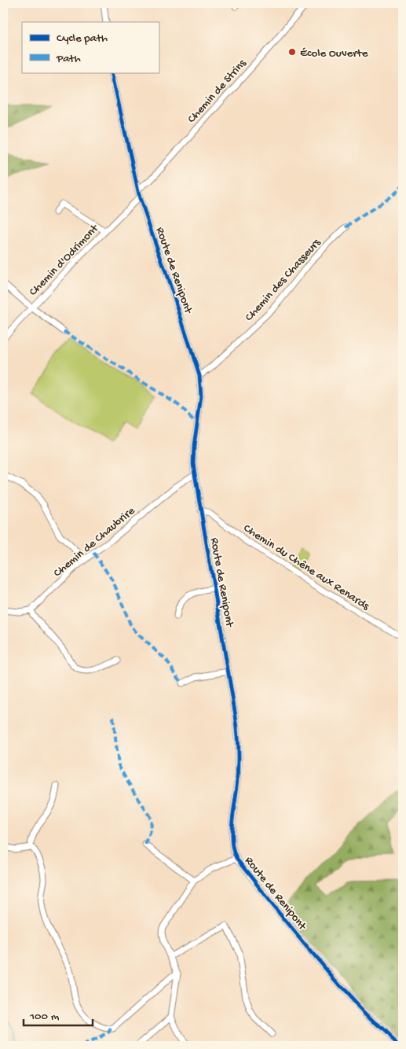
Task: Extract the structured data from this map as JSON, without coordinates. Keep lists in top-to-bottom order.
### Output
{
  "streets": {
    "street": [
      "Chemin de Strins",
      "Chemin d'Odrimont",
      "Route de Renipont",
      "Chemin des Chasseurs",
      "Chemin de Chaubrire",
      "Chemin du Chêne aux Renards"
    ]
  },
  "crossings": [
    ["Chemin de Strins", "Route de Renipont"],
    ["Chemin d'Odrimont", "Route de Renipont"],
    ["Route de Renipont", "Chemin des Chasseurs"],
    ["Route de Renipont", "Chemin de Chaubrire"],
    ["Route de Renipont", "Chemin du Chêne aux Renards"]
  ],
  "places": ["École Ouverte"],
  "legend": ["Cycle path", "Path"],
  "scale_bar": "100 m"
}
